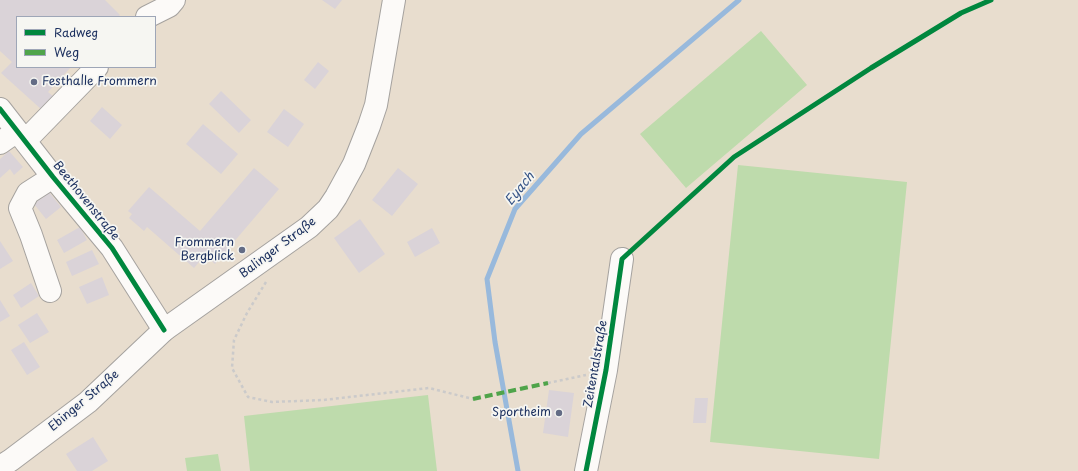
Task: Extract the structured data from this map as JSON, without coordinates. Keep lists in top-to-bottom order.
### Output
{
  "streets": {
    "main road": [
      "Beethovenstraße",
      "Balinger Straße",
      "Zeitentalstraße",
      "Ebinger Straße"
    ]
  },
  "crossings": [
    ["Beethovenstraße", "Balinger Straße"],
    ["Beethovenstraße", "Ebinger Straße"],
    ["Balinger Straße", "Ebinger Straße"]
  ],
  "water": ["Eyach"],
  "places": ["Festhalle Frommern", "Frommern Bergblick", "Sportheim"],
  "legend": ["Radweg", "Weg"]
}
